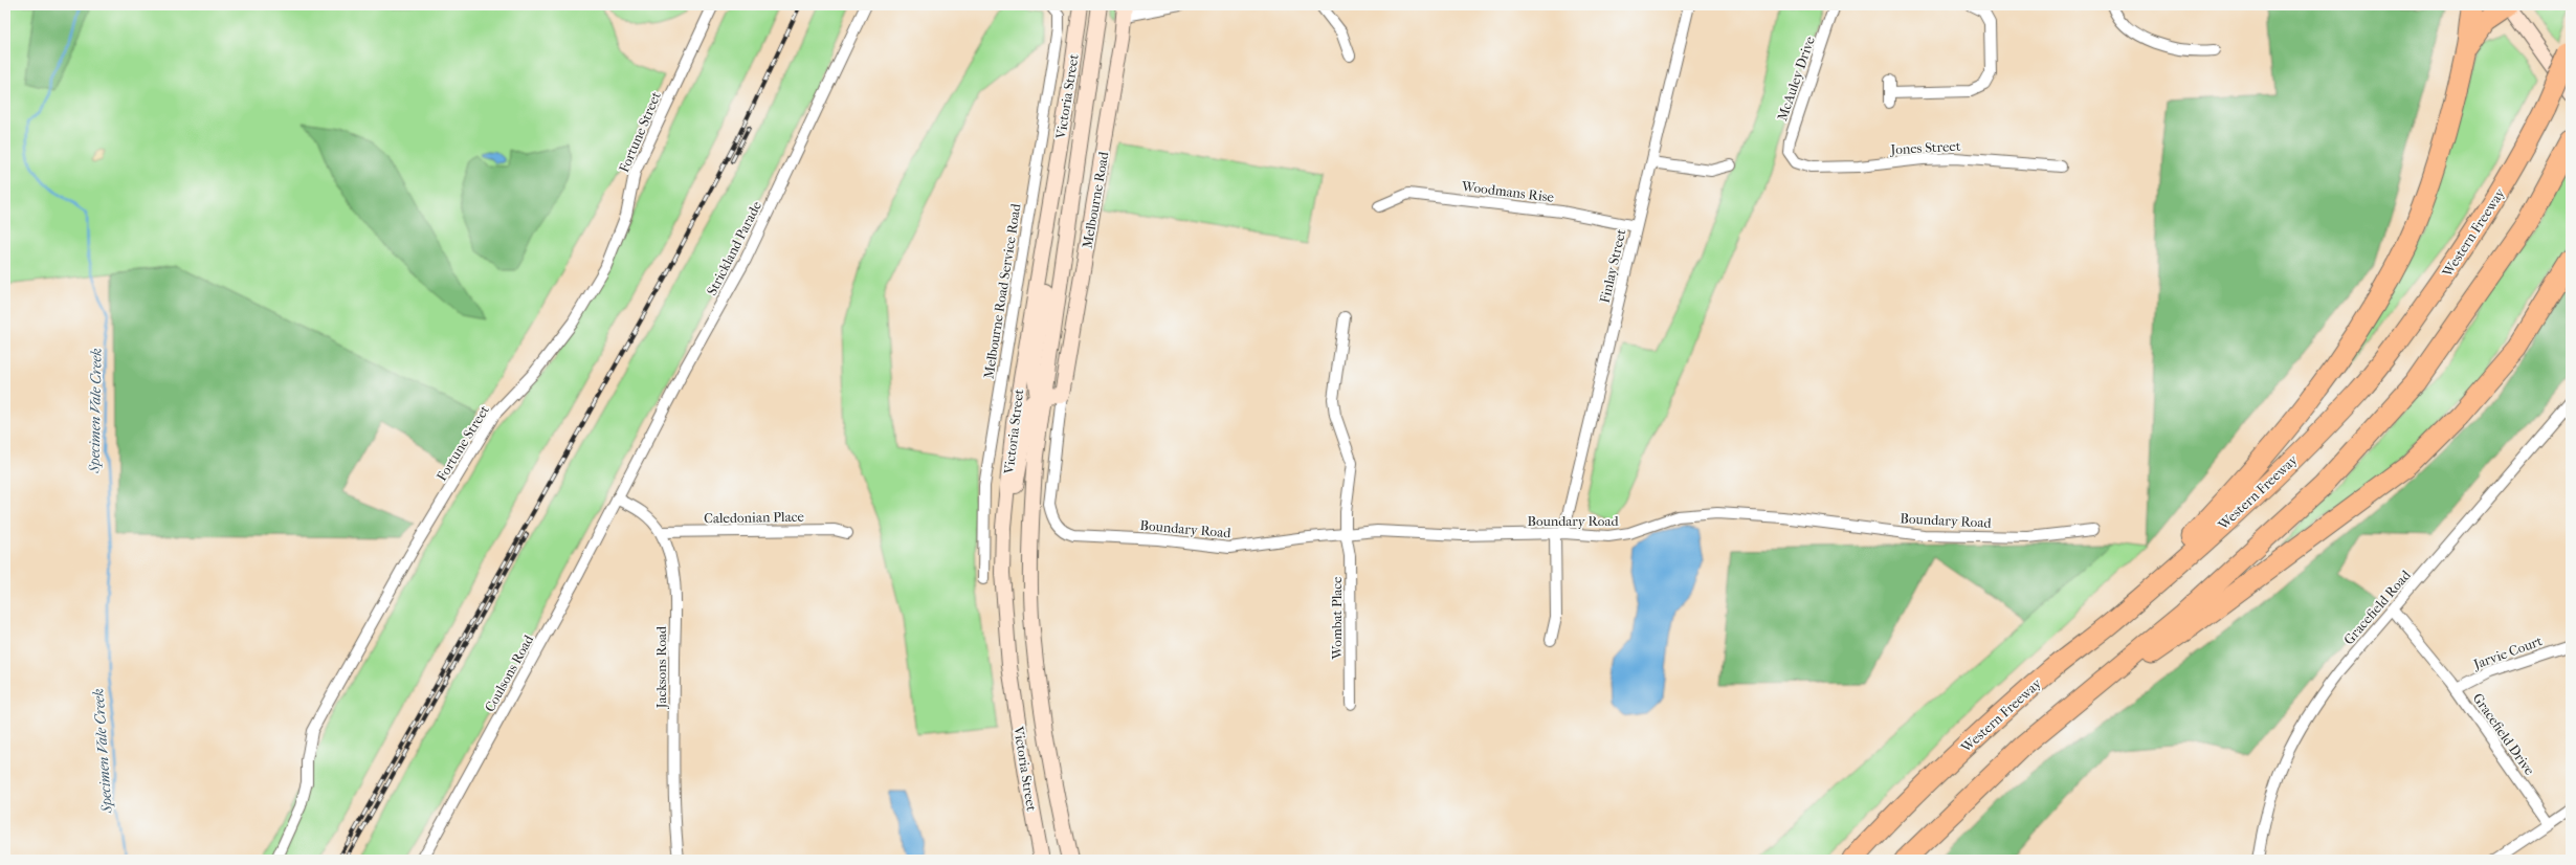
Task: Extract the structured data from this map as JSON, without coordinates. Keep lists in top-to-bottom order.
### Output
{
  "streets": {
    "highway": ["Western Freeway"],
    "main road": ["Victoria Street", "Melbourne Road"],
    "street": [
      "McAuley Drive",
      "Fortune Street",
      "Jones Street",
      "Woodmans Rise",
      "Strickland Parade",
      "Finlay Street",
      "Melbourne Road Service Road",
      "Caledonian Place",
      "Boundary Road",
      "Gracefield Road",
      "Wombat Place",
      "Jarvie Court",
      "Jacksons Road",
      "Coulsons Road",
      "Gracefield Drive"
    ]
  },
  "crossings": [
    ["McAuley Drive", "Jones Street"],
    ["Woodmans Rise", "Finlay Street"],
    ["Melbourne Road", "Boundary Road"],
    ["Strickland Parade", "Jacksons Road"],
    ["Strickland Parade", "Coulsons Road"],
    ["Finlay Street", "Boundary Road"],
    ["Caledonian Place", "Jacksons Road"],
    ["Boundary Road", "Wombat Place"],
    ["Gracefield Road", "Gracefield Drive"],
    ["Jarvie Court", "Gracefield Drive"],
    ["Jacksons Road", "Coulsons Road"]
  ],
  "water": ["Specimen Vale Creek"]
}
